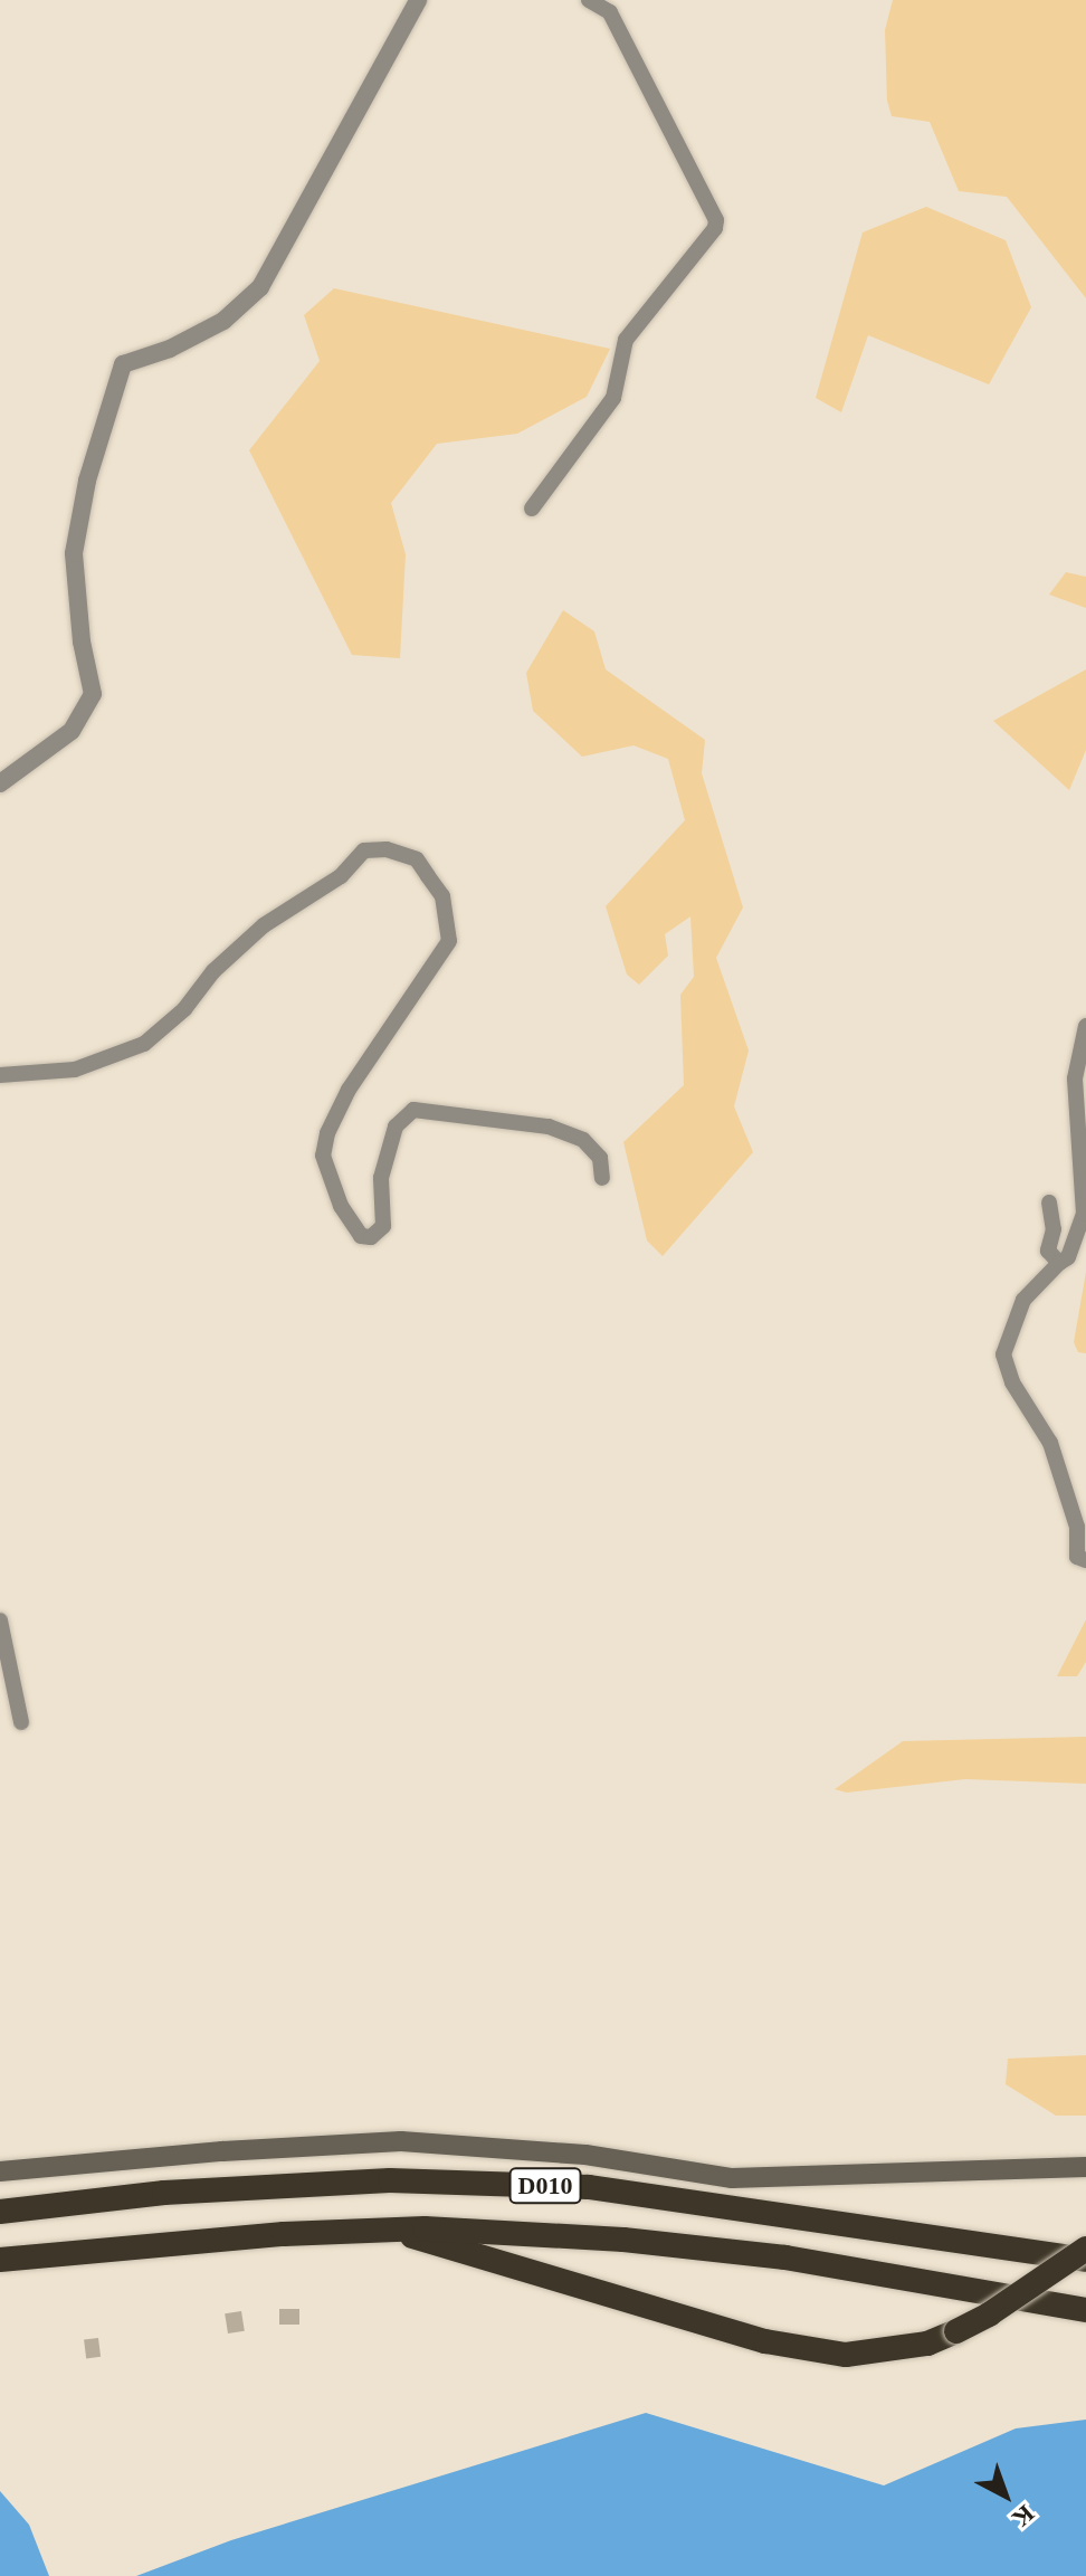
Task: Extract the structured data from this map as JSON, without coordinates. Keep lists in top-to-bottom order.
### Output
{
  "streets": {
    "highway": ["D010"]
  },
  "north": "bottom right"
}
